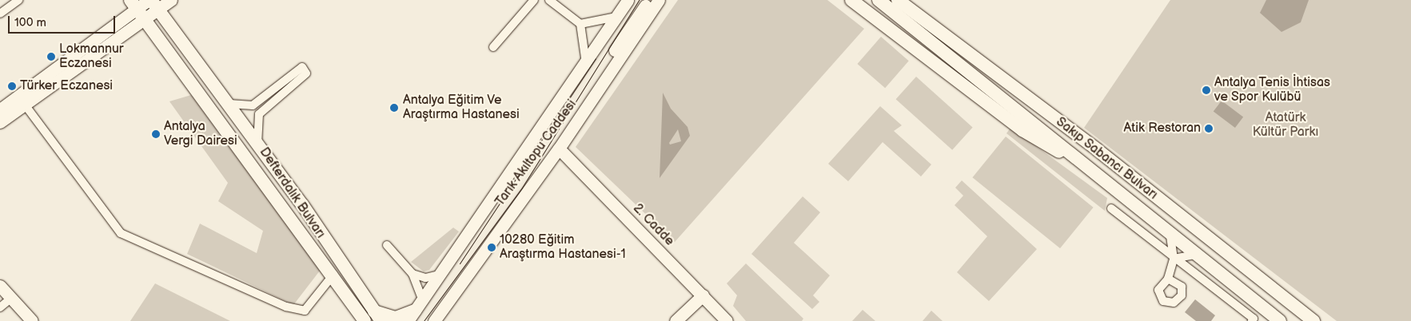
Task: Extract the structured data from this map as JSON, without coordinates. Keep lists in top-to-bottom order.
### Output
{
  "streets": {
    "main road": [
      "Tarık Akıltopu Caddesi",
      "Sakıp Sabancı Bulvarı",
      "Defterdalık Bulvarı",
      "2. Cadde"
    ]
  },
  "crossings": [
    ["Tarık Akıltopu Caddesi", "2. Cadde"]
  ],
  "parks": ["Atatürk Kültür Parkı"],
  "places": [
    "Lokmannur Eczanesi",
    "Türker Eczanesi",
    "Antalya Tenis İhtisas ve Spor Kulübü",
    "Antalya Eğitim Ve Araştırma Hastanesi",
    "Atik Restoran",
    "Antalya Vergi Dairesi",
    "10280 Eğitim Araştırma Hastanesi-1"
  ],
  "scale_bar": "100 m"
}
